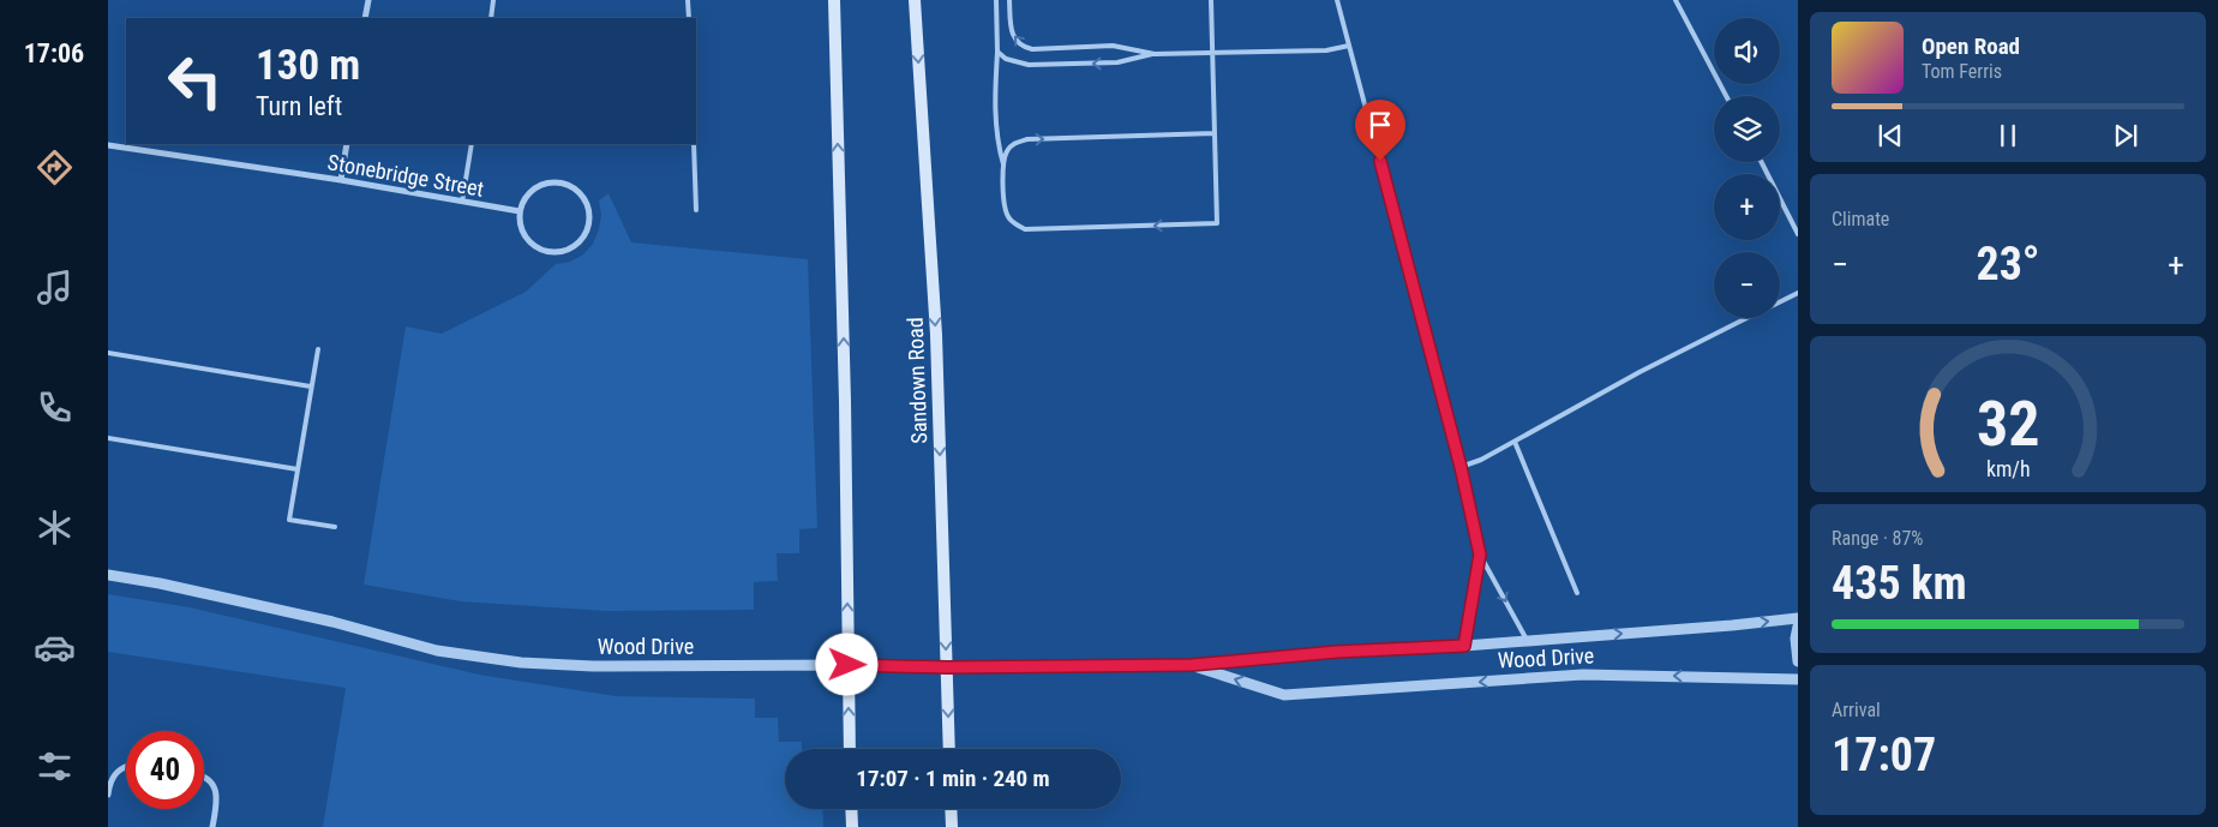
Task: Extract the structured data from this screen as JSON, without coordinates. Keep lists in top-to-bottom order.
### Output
{
  "streets": {
    "main road": ["Sandown Road"],
    "street": ["Stonebridge Street", "Wood Drive"]
  },
  "crossings": [
    ["Sandown Road", "Wood Drive"]
  ],
  "page": {
    "tabs": "17:06",
    "map_buttons": ["+", "−"],
    "turn": ["130 m", "Turn left"],
    "song": ["Open Road", "Tom Ferris"],
    "tile": [
      "Climate",
      ["Range · 87%", "435 km"],
      ["Arrival", "17:07"]
    ],
    "heat": ["−", "23°", "+"],
    "limit": "40",
    "trip": "17:07 · 1 min · 240 m",
    "gauge": ["32", "km/h"]
  }
}
